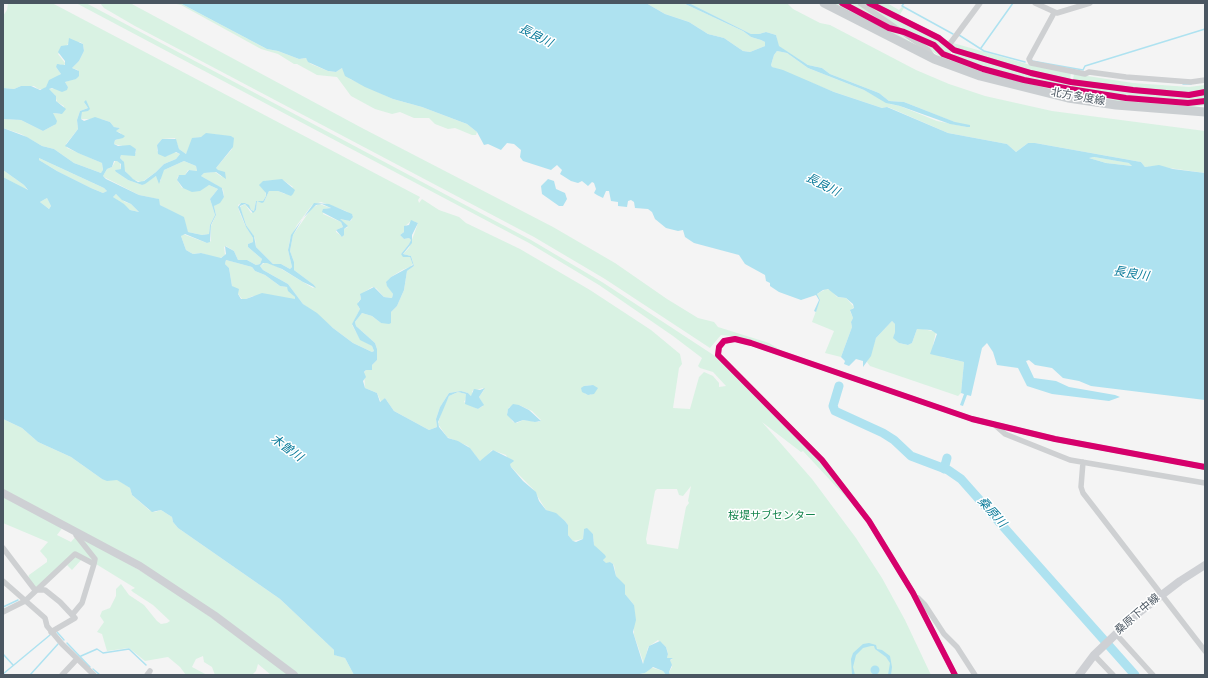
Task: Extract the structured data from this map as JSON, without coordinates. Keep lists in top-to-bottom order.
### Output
{
  "streets": {
    "main road": ["北方多度線"],
    "street": ["桑原下中線"]
  },
  "water": ["長良川", "木曽川", "桑原川"],
  "parks": ["桜堤サブセンター"]
}
